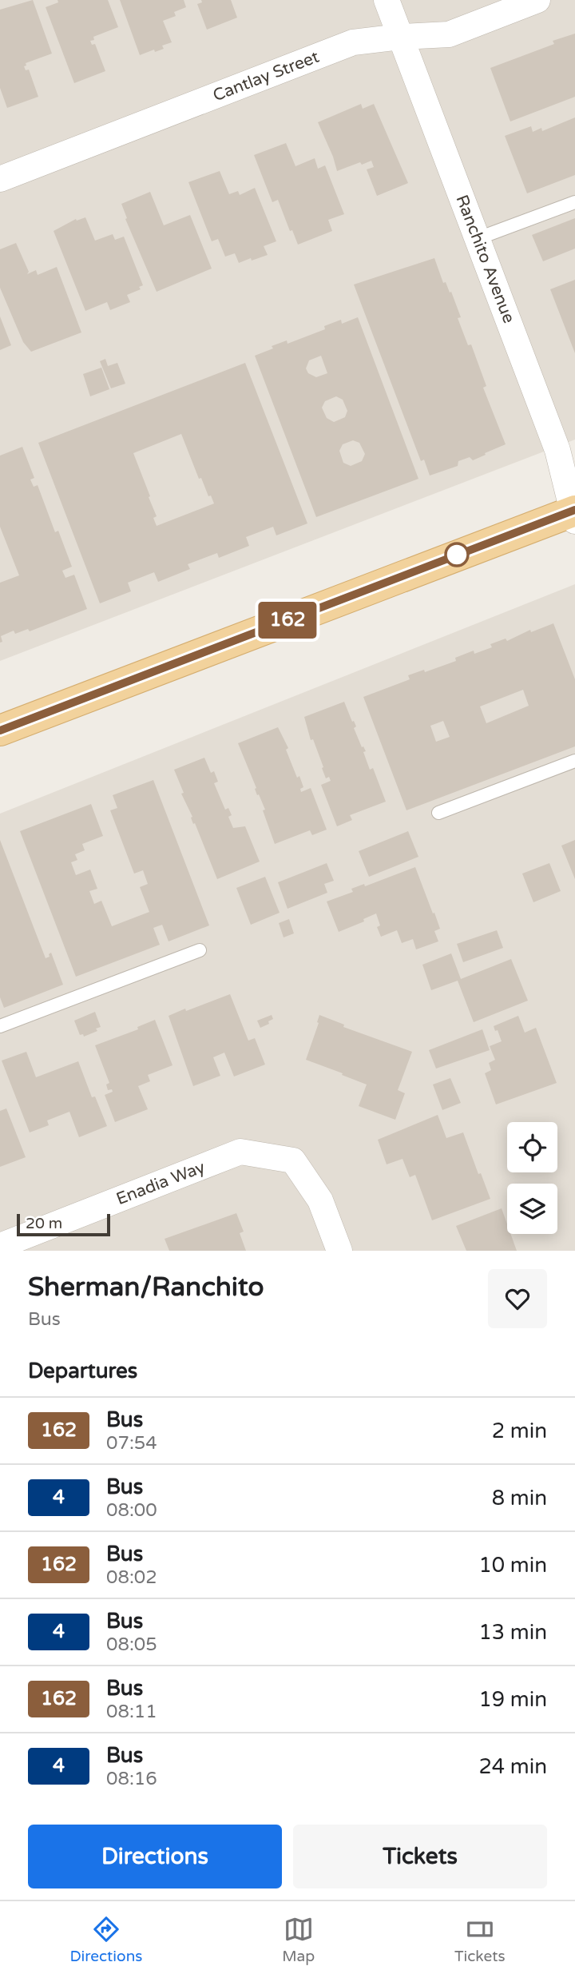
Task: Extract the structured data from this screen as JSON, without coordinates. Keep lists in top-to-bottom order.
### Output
{
  "streets": {
    "street": ["Cantlay Street", "Ranchito Avenue", "Enadia Way"]
  },
  "crossings": [
    ["Cantlay Street", "Ranchito Avenue"]
  ],
  "lines": ["bus line 162"],
  "scale_bar": "20 m",
  "page": {
    "on_map": "162",
    "scale": "20 m",
    "heading": [
      ["Sherman/Ranchito", "Bus"],
      "Departures"
    ],
    "list": [
      {
        "mark": "162",
        "name": "Bus",
        "note": "07:54",
        "value": "2 min"
      },
      {
        "mark": "4",
        "name": "Bus",
        "note": "08:00",
        "value": "8 min"
      },
      {
        "mark": "162",
        "name": "Bus",
        "note": "08:02",
        "value": "10 min"
      },
      {
        "mark": "4",
        "name": "Bus",
        "note": "08:05",
        "value": "13 min"
      },
      {
        "mark": "162",
        "name": "Bus",
        "note": "08:11",
        "value": "19 min"
      },
      {
        "mark": "4",
        "name": "Bus",
        "note": "08:16",
        "value": "24 min"
      }
    ],
    "buttons": ["Directions", "Tickets"],
    "tabs": ["Directions", "Map", "Tickets"]
  }
}
